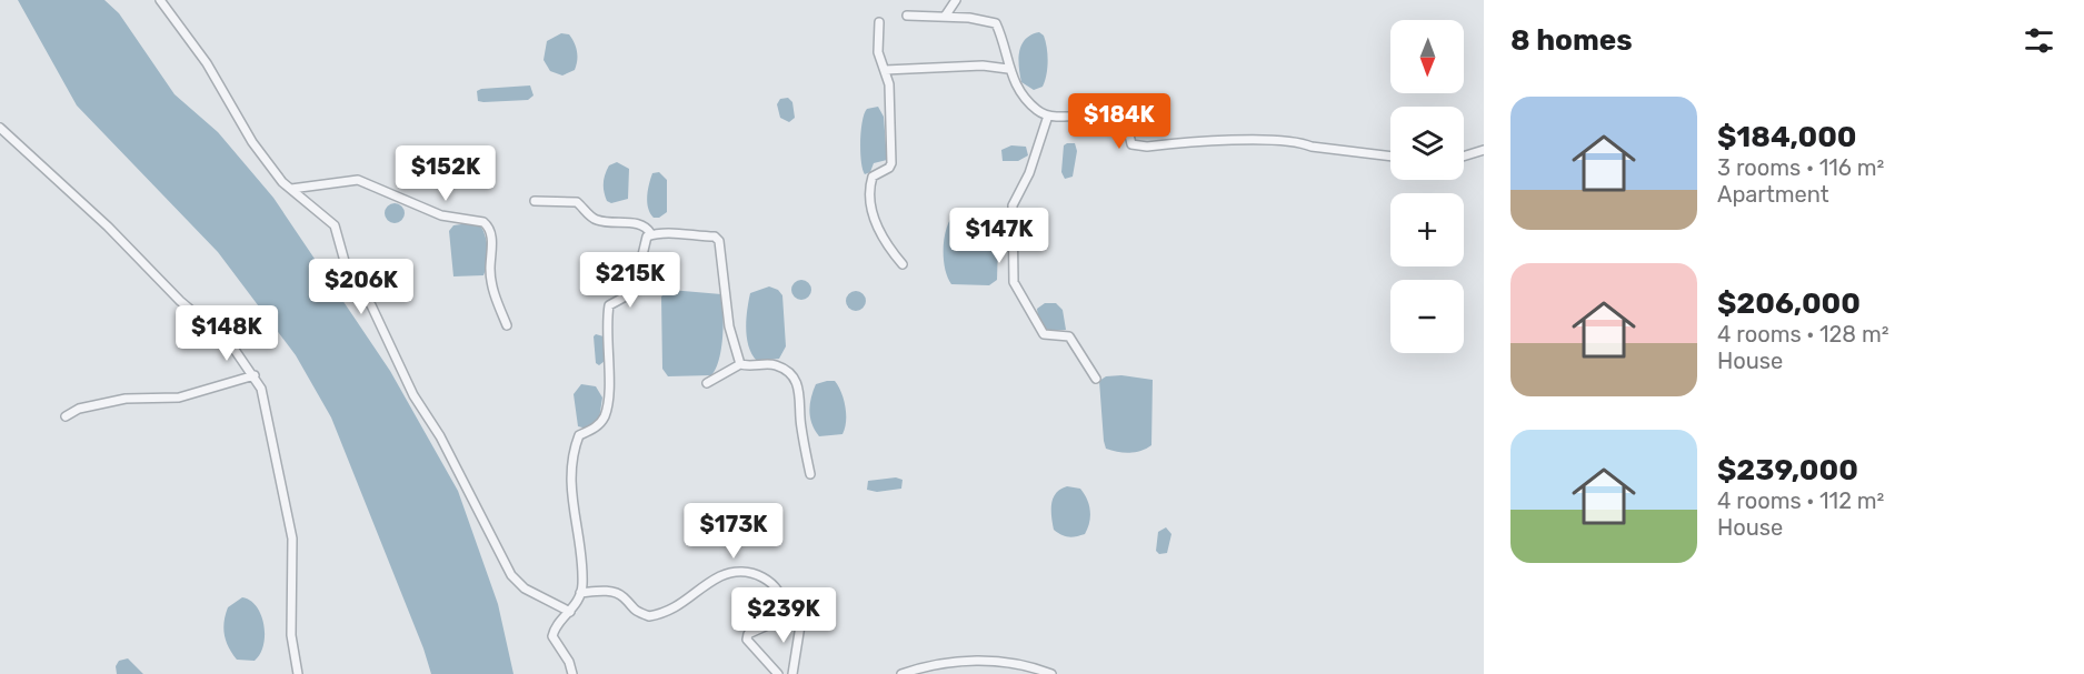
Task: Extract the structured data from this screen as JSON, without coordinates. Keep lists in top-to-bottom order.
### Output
{
  "north": "bottom",
  "page": {
    "heading": "8 homes",
    "map_buttons": ["+", "−"],
    "list": [
      {
        "name": "$184,000",
        "note": "3 rooms · 116 m² · Apartment"
      },
      {
        "name": "$206,000",
        "note": "4 rooms · 128 m² · House"
      },
      {
        "name": "$239,000",
        "note": "4 rooms · 112 m² · House"
      }
    ],
    "price": [
      "$184K",
      "$152K",
      "$147K",
      "$215K",
      "$206K",
      "$148K",
      "$173K",
      "$239K"
    ]
  }
}
